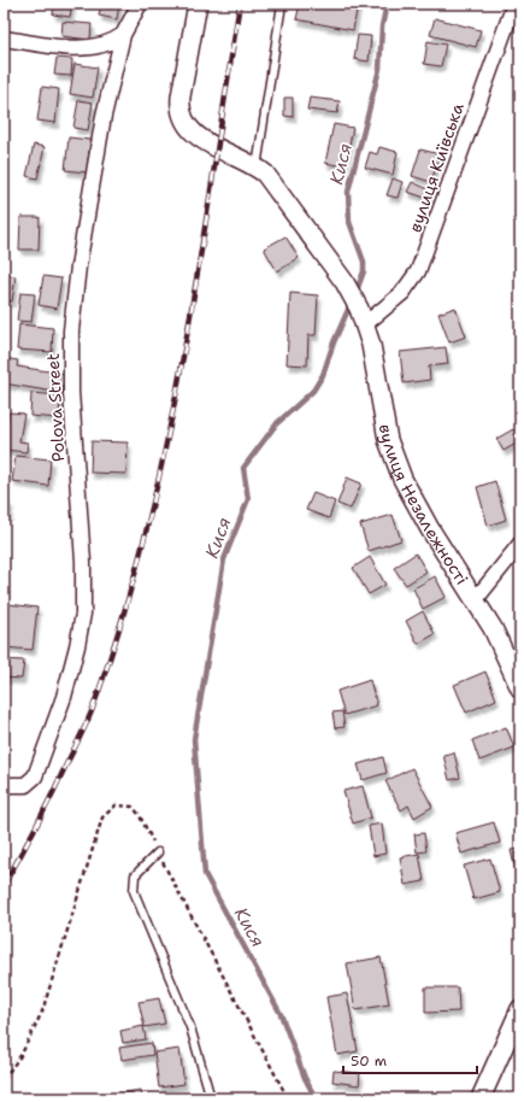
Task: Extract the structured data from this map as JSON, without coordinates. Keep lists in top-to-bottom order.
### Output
{
  "streets": {
    "street": ["вулиця Київська", "Polova Street", "вулиця Незалежності"]
  },
  "crossings": [
    ["вулиця Київська", "вулиця Незалежності"]
  ],
  "water": ["Кися"],
  "scale_bar": "50 m"
}
